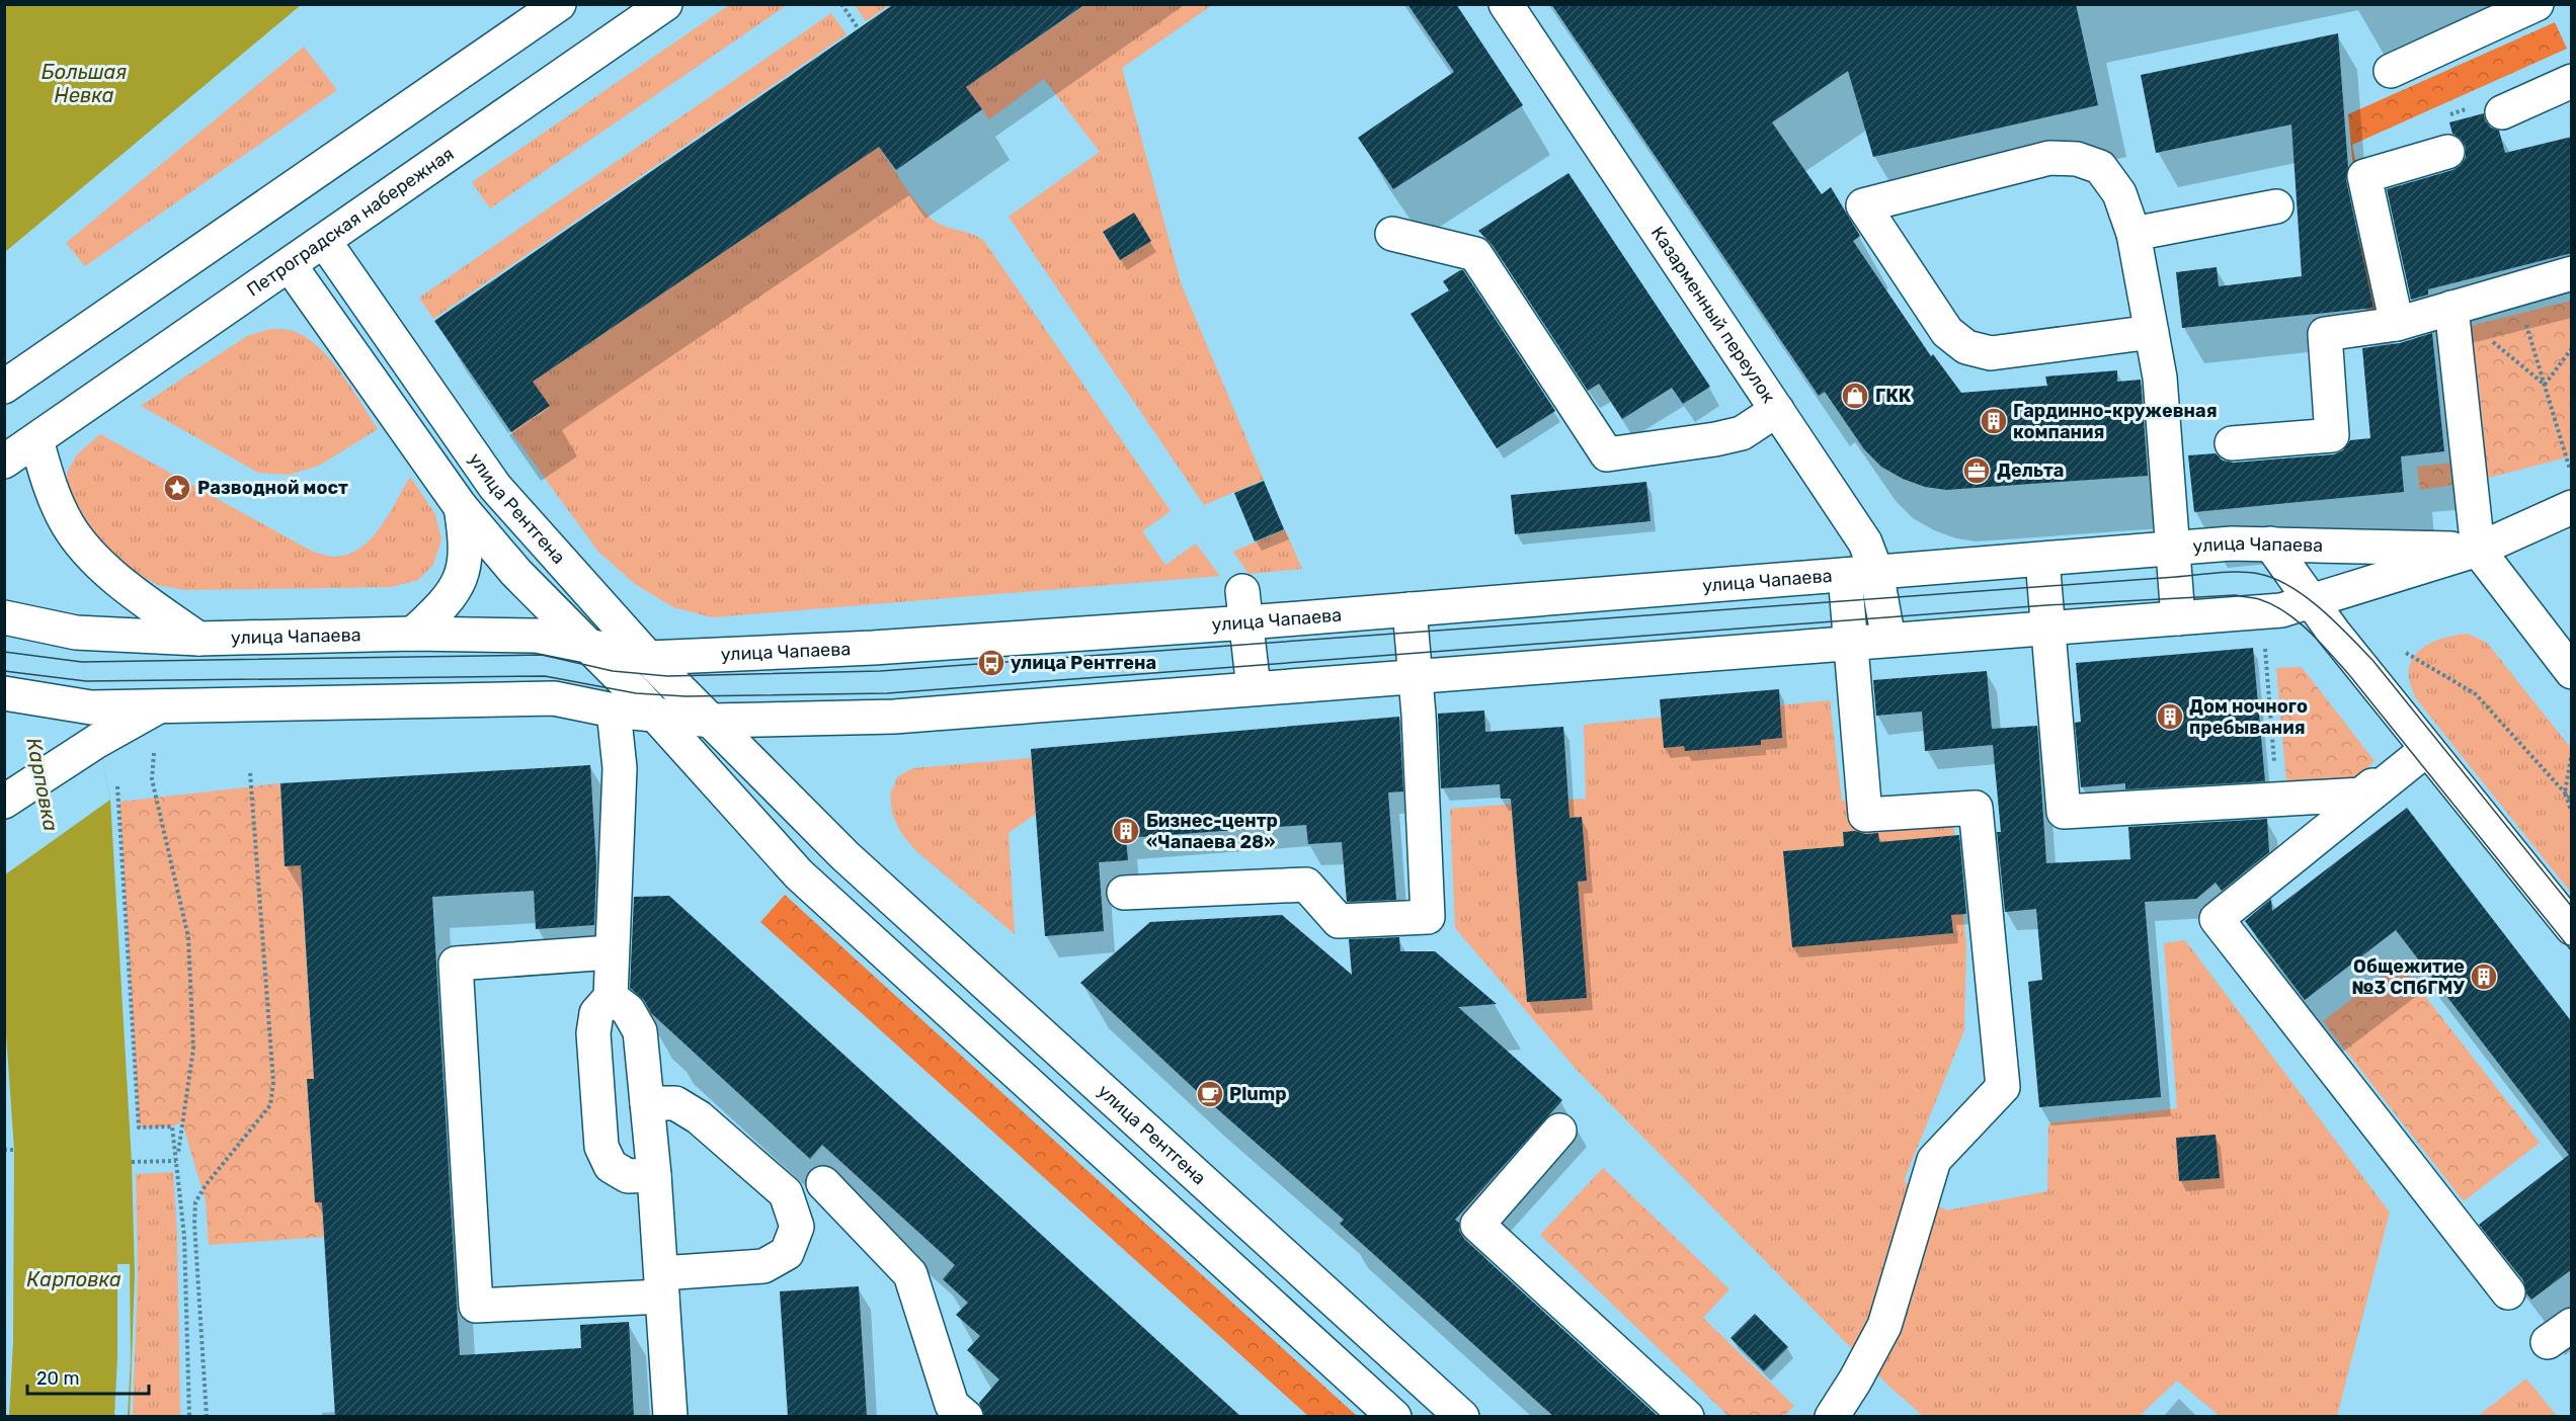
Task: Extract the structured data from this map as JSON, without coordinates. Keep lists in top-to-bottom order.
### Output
{
  "streets": {
    "street": [
      "Петроградская набережная",
      "Казарменный переулок",
      "улица Рентгена",
      "улица Чапаева"
    ]
  },
  "crossings": [
    ["Петроградская набережная", "улица Рентгена"],
    ["Казарменный переулок", "улица Чапаева"],
    ["улица Рентгена", "улица Чапаева"]
  ],
  "water": ["Большая Невка", "Карповка"],
  "places": {
    "shop": ["ГКК"],
    "building": [
      "Гардинно-кружевная компания",
      "Дом ночного пребывания",
      "Бизнес-центр «Чапаева 28»",
      "Общежитие №3 СПбГМУ"
    ],
    "office": ["Дельта"],
    "place": ["Разводной мост"],
    "bus stop": ["улица Рентгена"],
    "cafe": ["Plump"]
  },
  "scale_bar": "20 m"
}
